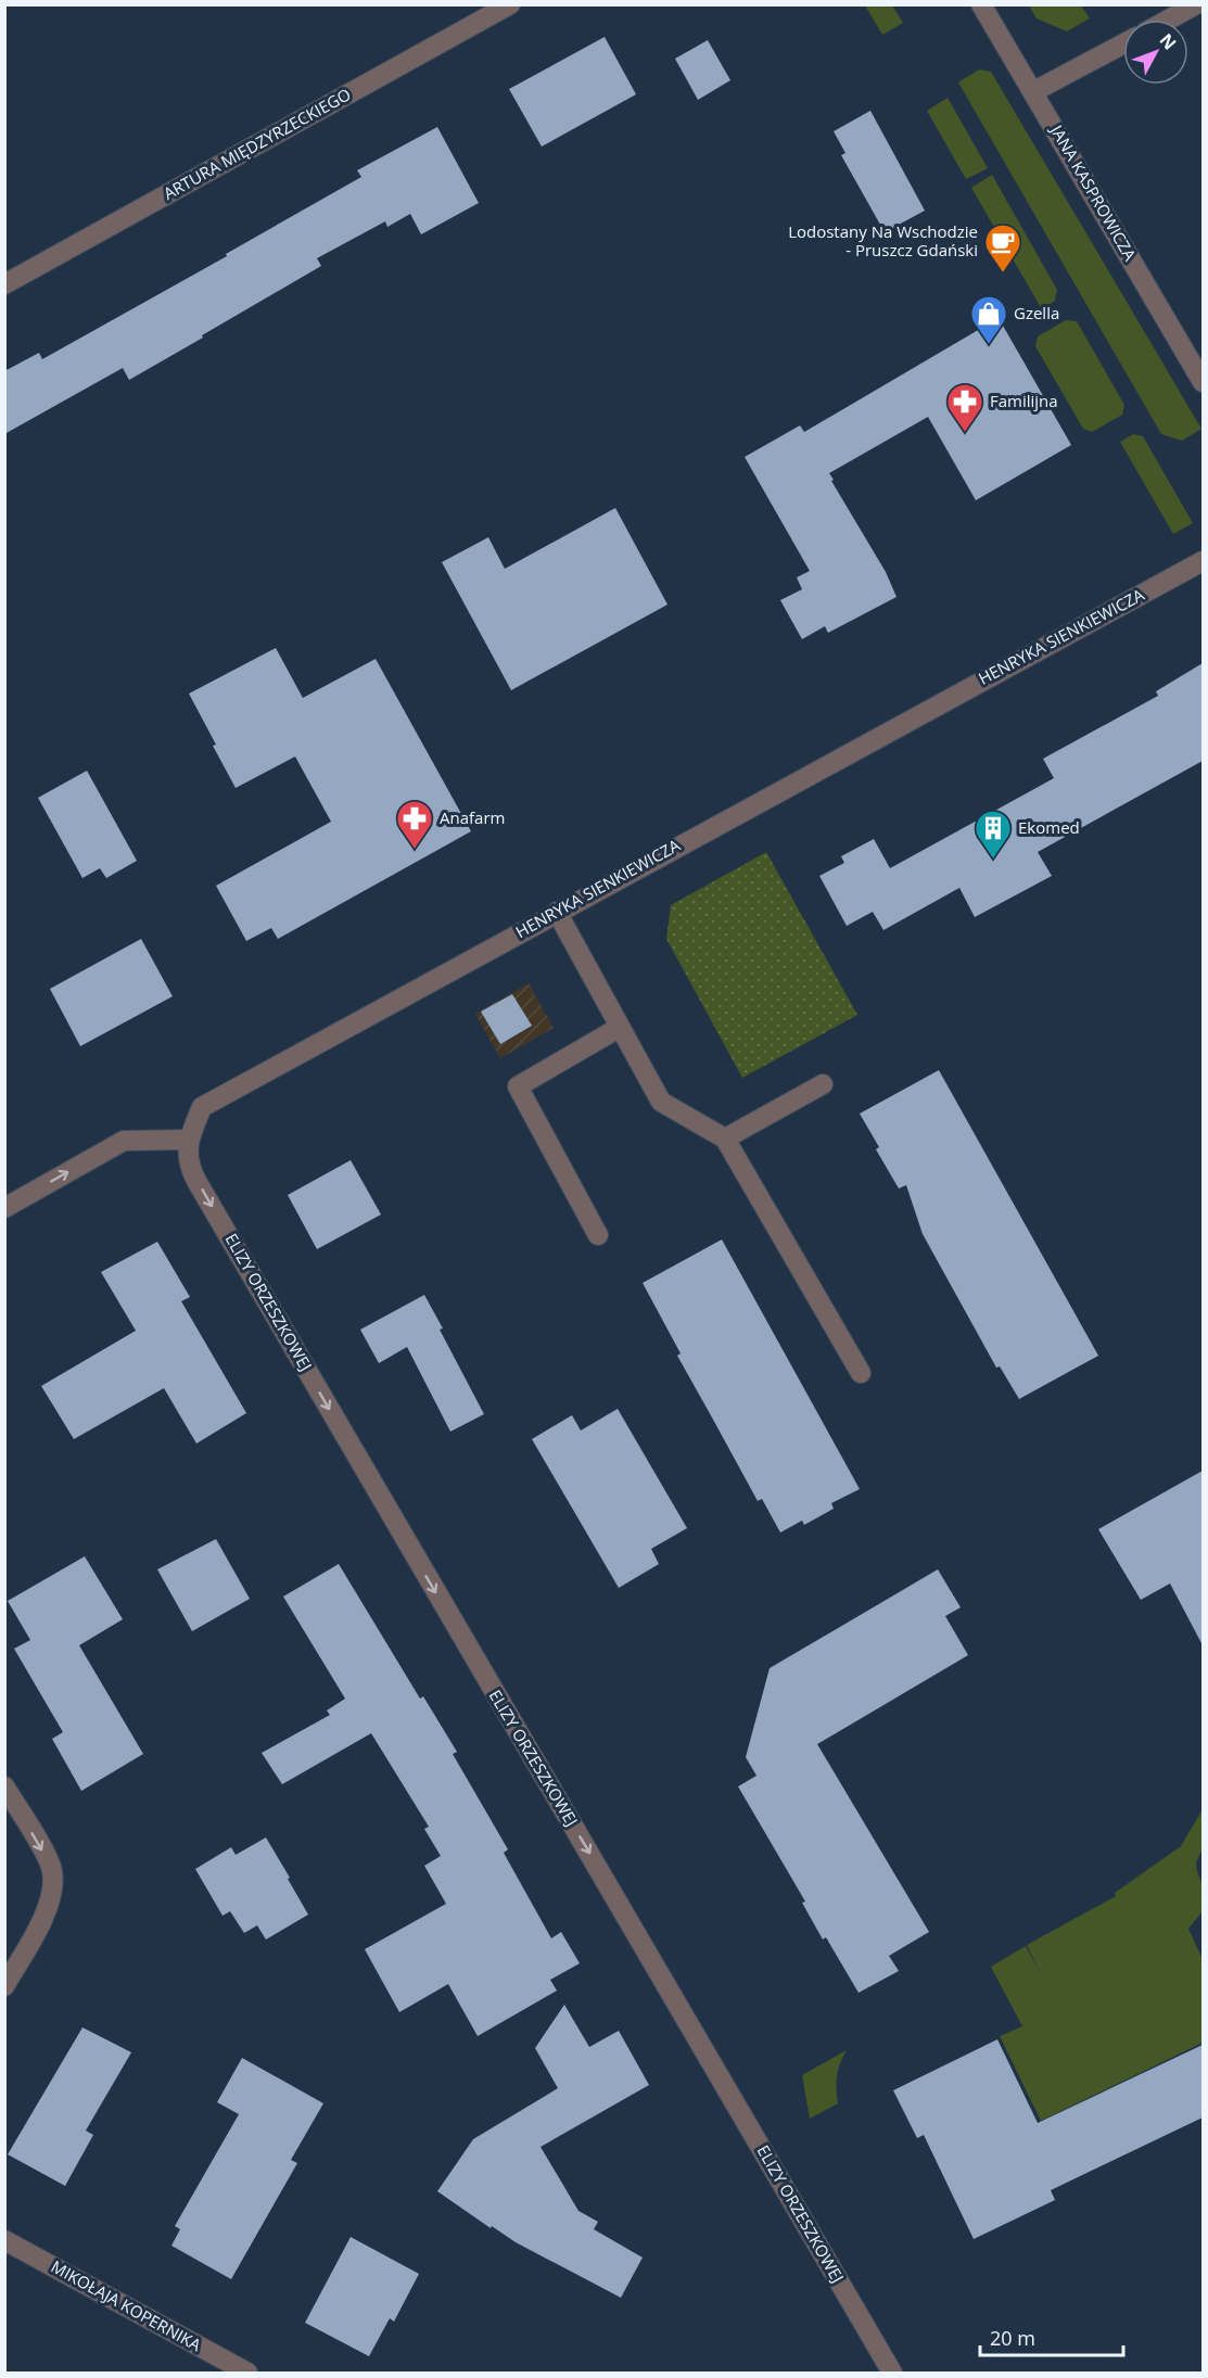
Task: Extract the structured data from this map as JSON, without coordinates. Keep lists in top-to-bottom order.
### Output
{
  "streets": {
    "street": [
      "ARTURA MIĘDZYRZECKIEGO",
      "JANA KASPROWICZA",
      "HENRYKA SIENKIEWICZA",
      "ELIZY ORZESZKOWEJ",
      "MIKOŁAJA KOPERNIKA"
    ]
  },
  "crossings": [
    ["HENRYKA SIENKIEWICZA", "ELIZY ORZESZKOWEJ"]
  ],
  "one_way": ["ELIZY ORZESZKOWEJ"],
  "places": {
    "cafe": ["Lodostany Na Wschodzie - Pruszcz Gdański"],
    "shop": ["Gzella"],
    "pharmacy": ["Familijna", "Anafarm"],
    "building": ["Ekomed"]
  },
  "scale_bar": "20 m",
  "north": "top right"
}
